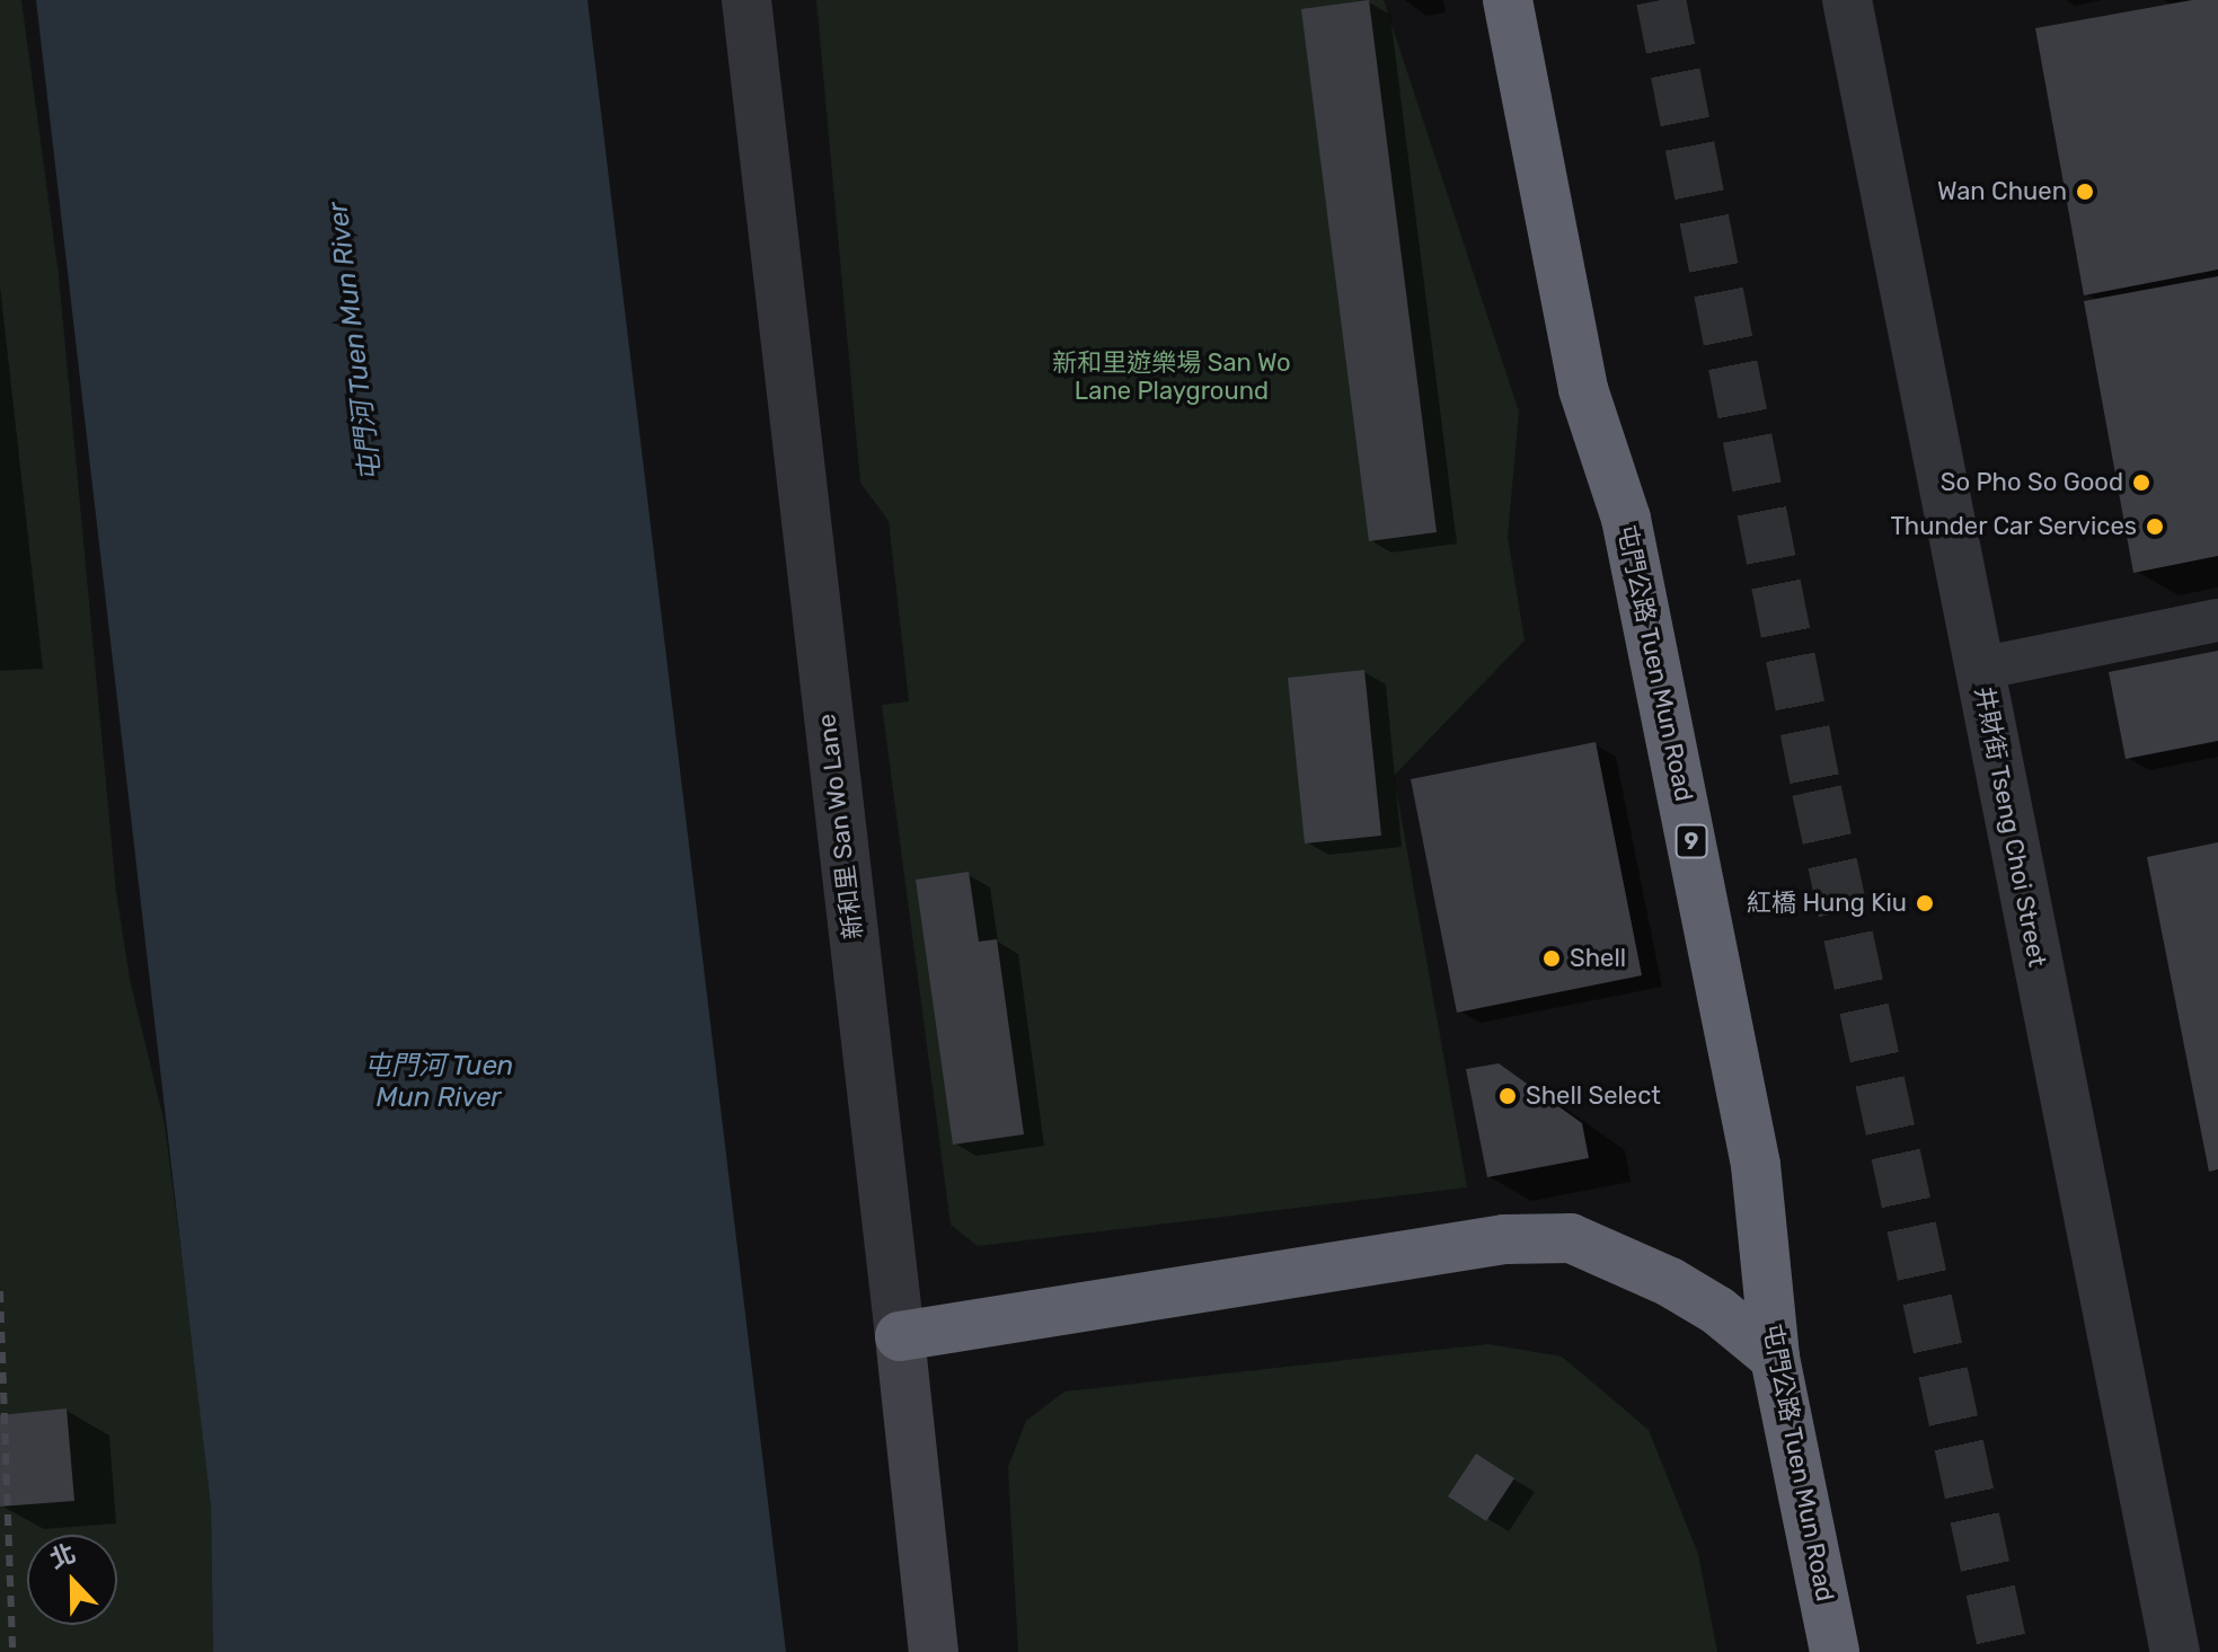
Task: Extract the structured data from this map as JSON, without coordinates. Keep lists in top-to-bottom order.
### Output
{
  "streets": {
    "highway": ["屯門公路 Tuen Mun Road", "9"],
    "street": ["新和里 San Wo Lane", "井財街 Tseng Choi Street"]
  },
  "water": ["屯門河 Tuen Mun River"],
  "parks": ["新和里遊樂場 San Wo Lane Playground"],
  "places": [
    "Wan Chuen",
    "So Pho So Good",
    "Thunder Car Services",
    "紅橋 Hung Kiu",
    "Shell",
    "Shell Select"
  ],
  "north": "top"
}
